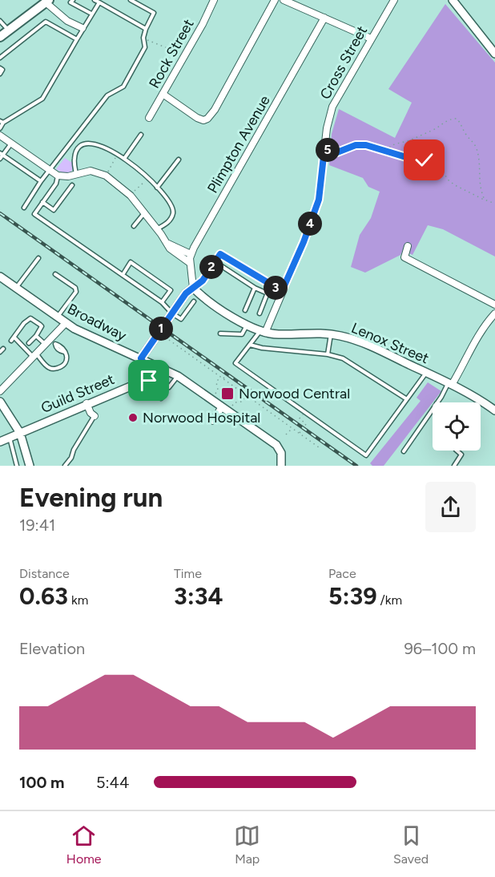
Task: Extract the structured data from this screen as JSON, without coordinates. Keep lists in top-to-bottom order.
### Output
{
  "streets": {
    "street": [
      "Rock Street",
      "Cross Street",
      "Plimpton Avenue",
      "Broadway",
      "Lenox Street",
      "Guild Street"
    ]
  },
  "crossings": [
    ["Cross Street", "Lenox Street"],
    ["Plimpton Avenue", "Lenox Street"],
    ["Broadway", "Guild Street"]
  ],
  "places": {
    "transit": ["Norwood Central"],
    "other": ["Norwood Hospital"]
  },
  "page": {
    "pins": [
      "5",
      "4",
      "2",
      "3",
      "1"
    ],
    "heading": ["Evening run", "19:41"],
    "stats": [
      ["Distance", "0.63 km"],
      ["Time", "3:34"],
      ["Pace", "5:39 /km"]
    ],
    "chart": ["Elevation", "96–100 m"],
    "list": [
      {
        "name": "100 m",
        "note": "5:44"
      }
    ],
    "tabs": ["Home", "Map", "Saved"]
  }
}
